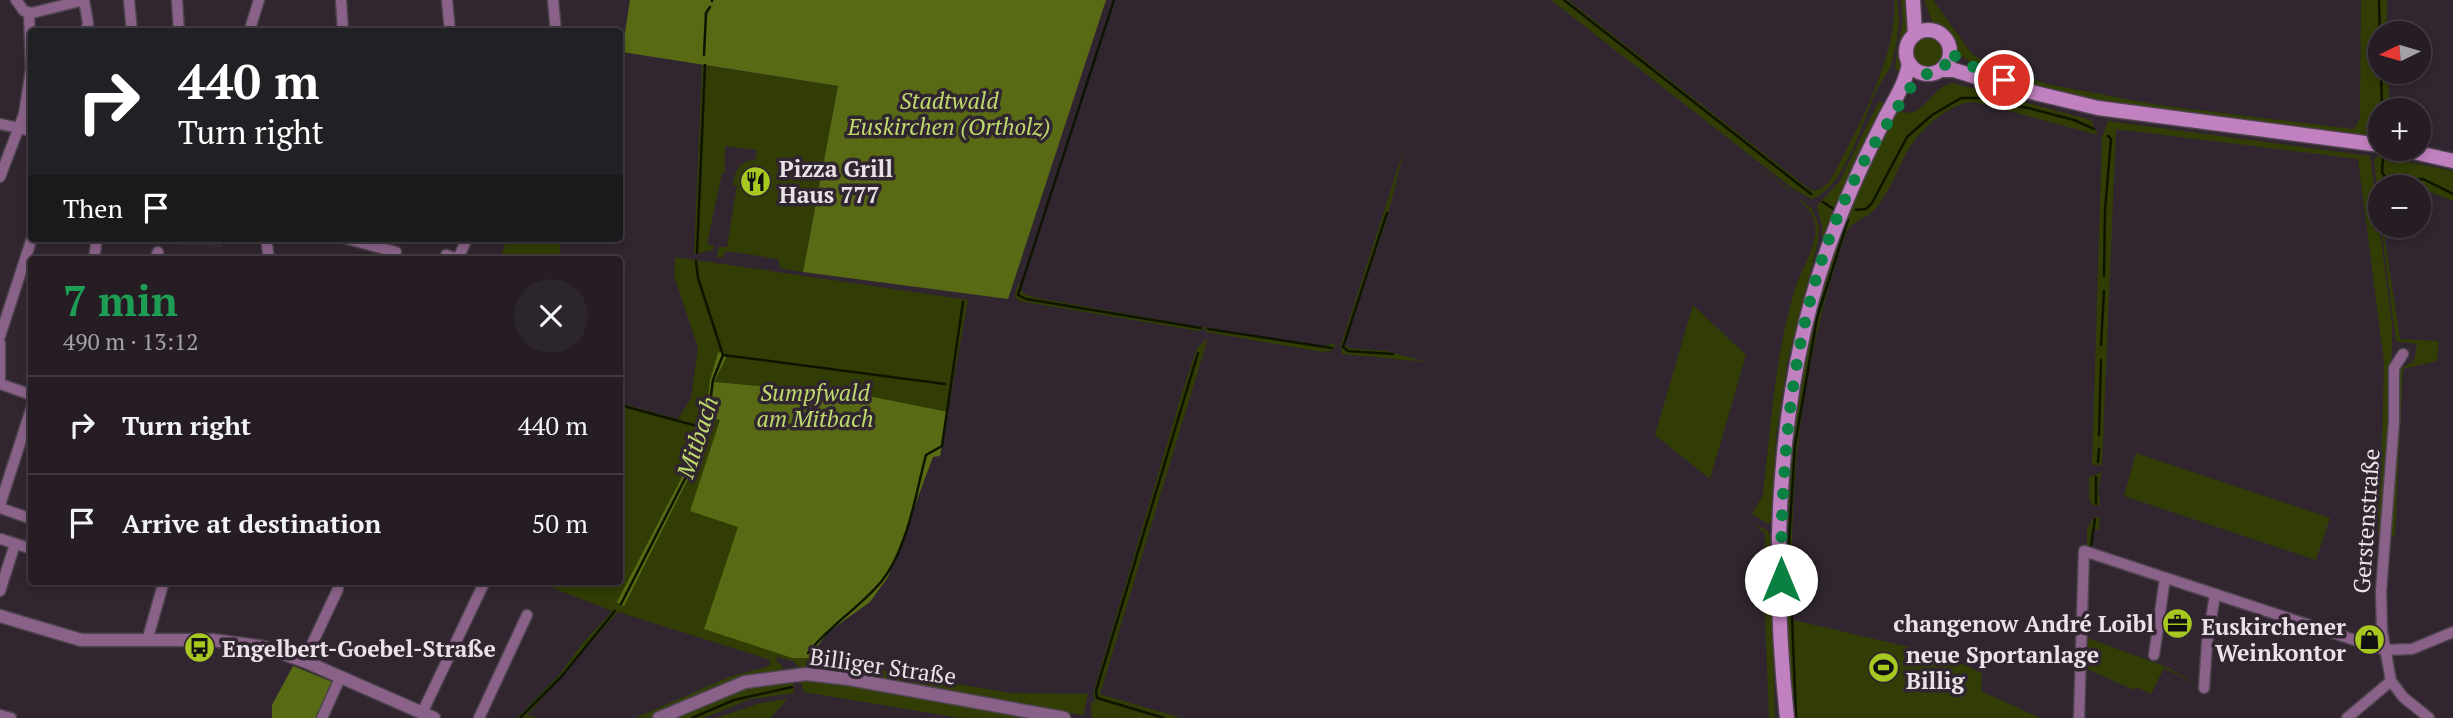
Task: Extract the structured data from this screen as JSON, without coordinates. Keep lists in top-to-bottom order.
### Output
{
  "streets": {
    "street": ["Gerstenstraße", "Billiger Straße"]
  },
  "water": ["Mitbach"],
  "parks": ["Stadtwald Euskirchen (Ortholz)", "Sumpfwald am Mitbach"],
  "places": {
    "restaurant": ["Pizza Grill Haus 777"],
    "office": ["changenow André Loibl"],
    "shop": ["Euskirchener Weinkontor"],
    "bus stop": ["Engelbert-Goebel-Straße"],
    "sports": ["neue Sportanlage Billig"]
  },
  "north": "left",
  "page": {
    "map_buttons": ["+", "−"],
    "turn": ["440 m", "Turn right"],
    "then": "Then",
    "heading": ["7 min", "490 m · 13:12"],
    "list": [
      {
        "name": "Turn right",
        "value": "440 m"
      },
      {
        "name": "Arrive at destination",
        "value": "50 m"
      }
    ]
  }
}
